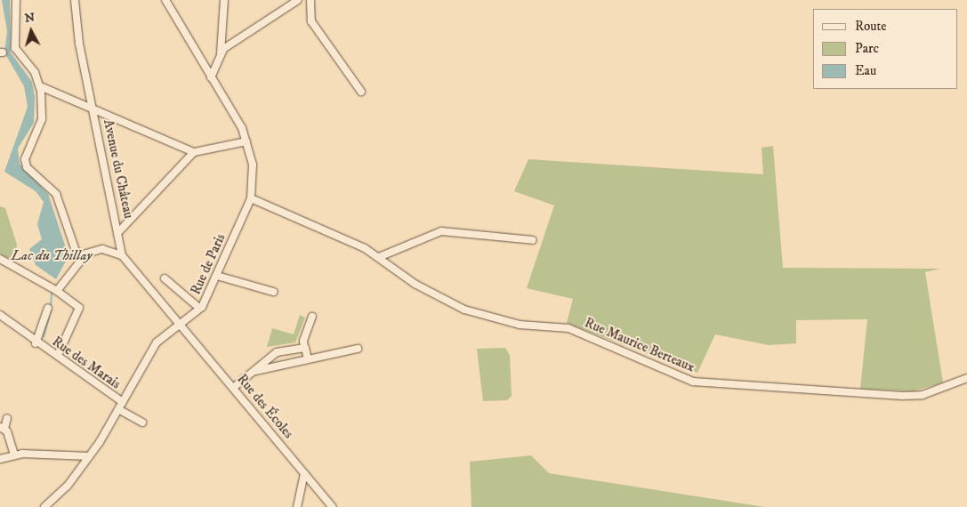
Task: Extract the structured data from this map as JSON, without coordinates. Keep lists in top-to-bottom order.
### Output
{
  "streets": {
    "street": [
      "Avenue du Château",
      "Rue de Paris",
      "Rue Maurice Berteaux",
      "Rue des Marais",
      "Rue des Écoles"
    ]
  },
  "crossings": [
    ["Rue de Paris", "Rue Maurice Berteaux"],
    ["Rue de Paris", "Rue des Marais"],
    ["Rue de Paris", "Rue des Écoles"]
  ],
  "water": ["Lac du Thillay"],
  "legend": ["Route", "Parc", "Eau"],
  "north": "top"
}
